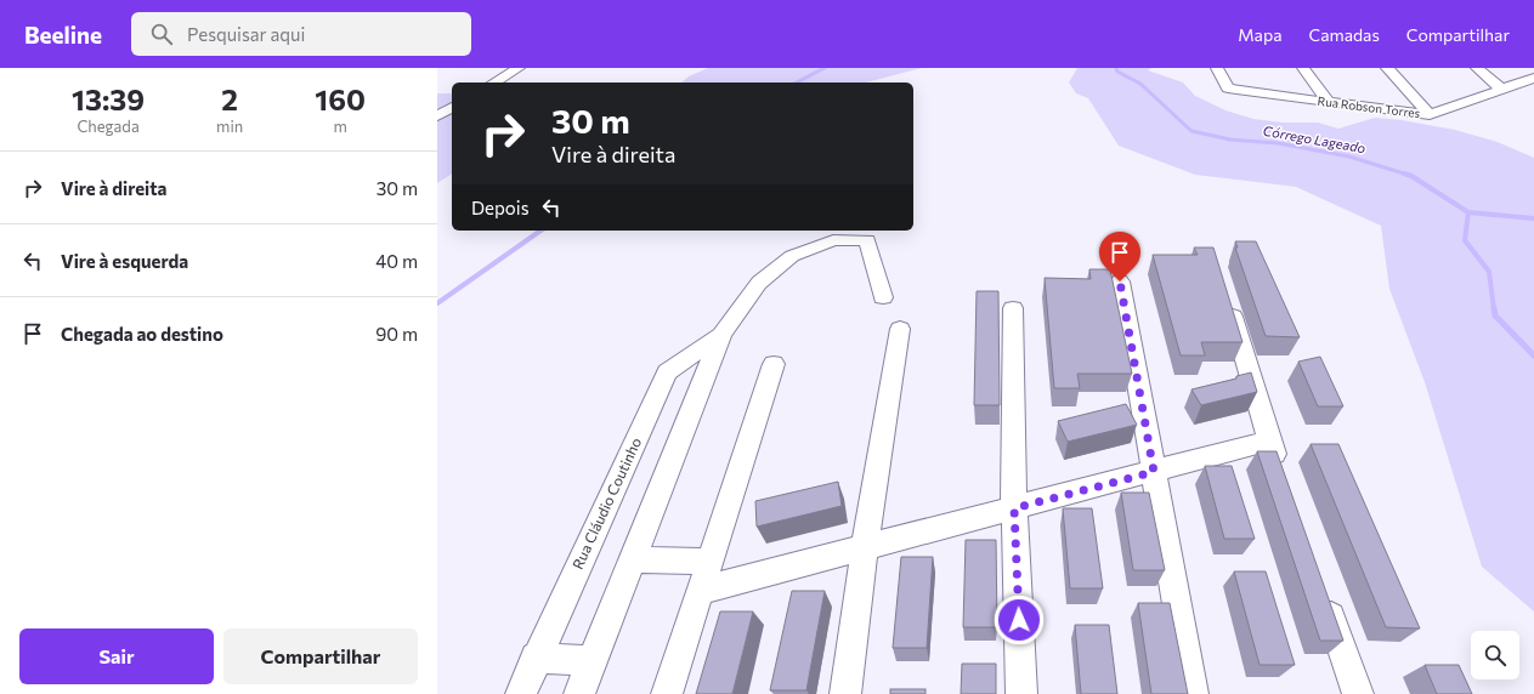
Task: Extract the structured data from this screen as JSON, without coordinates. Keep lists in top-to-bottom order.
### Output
{
  "streets": {
    "street": ["Rua Robson Torres", "Rua Cláudio Coutinho"]
  },
  "water": ["Córrego Lageado"],
  "page": {
    "header": "Beeline",
    "search": "Pesquisar aqui",
    "nav": ["Mapa", "Camadas", "Compartilhar"],
    "eta": [
      "13:39",
      "Chegada",
      "2",
      "min",
      "160",
      "m"
    ],
    "turn": ["30 m", "Vire à direita"],
    "list": [
      {
        "name": "Vire à direita",
        "value": "30 m"
      },
      {
        "name": "Vire à esquerda",
        "value": "40 m"
      },
      {
        "name": "Chegada ao destino",
        "value": "90 m"
      }
    ],
    "then": "Depois",
    "buttons": ["Sair", "Compartilhar"]
  }
}
